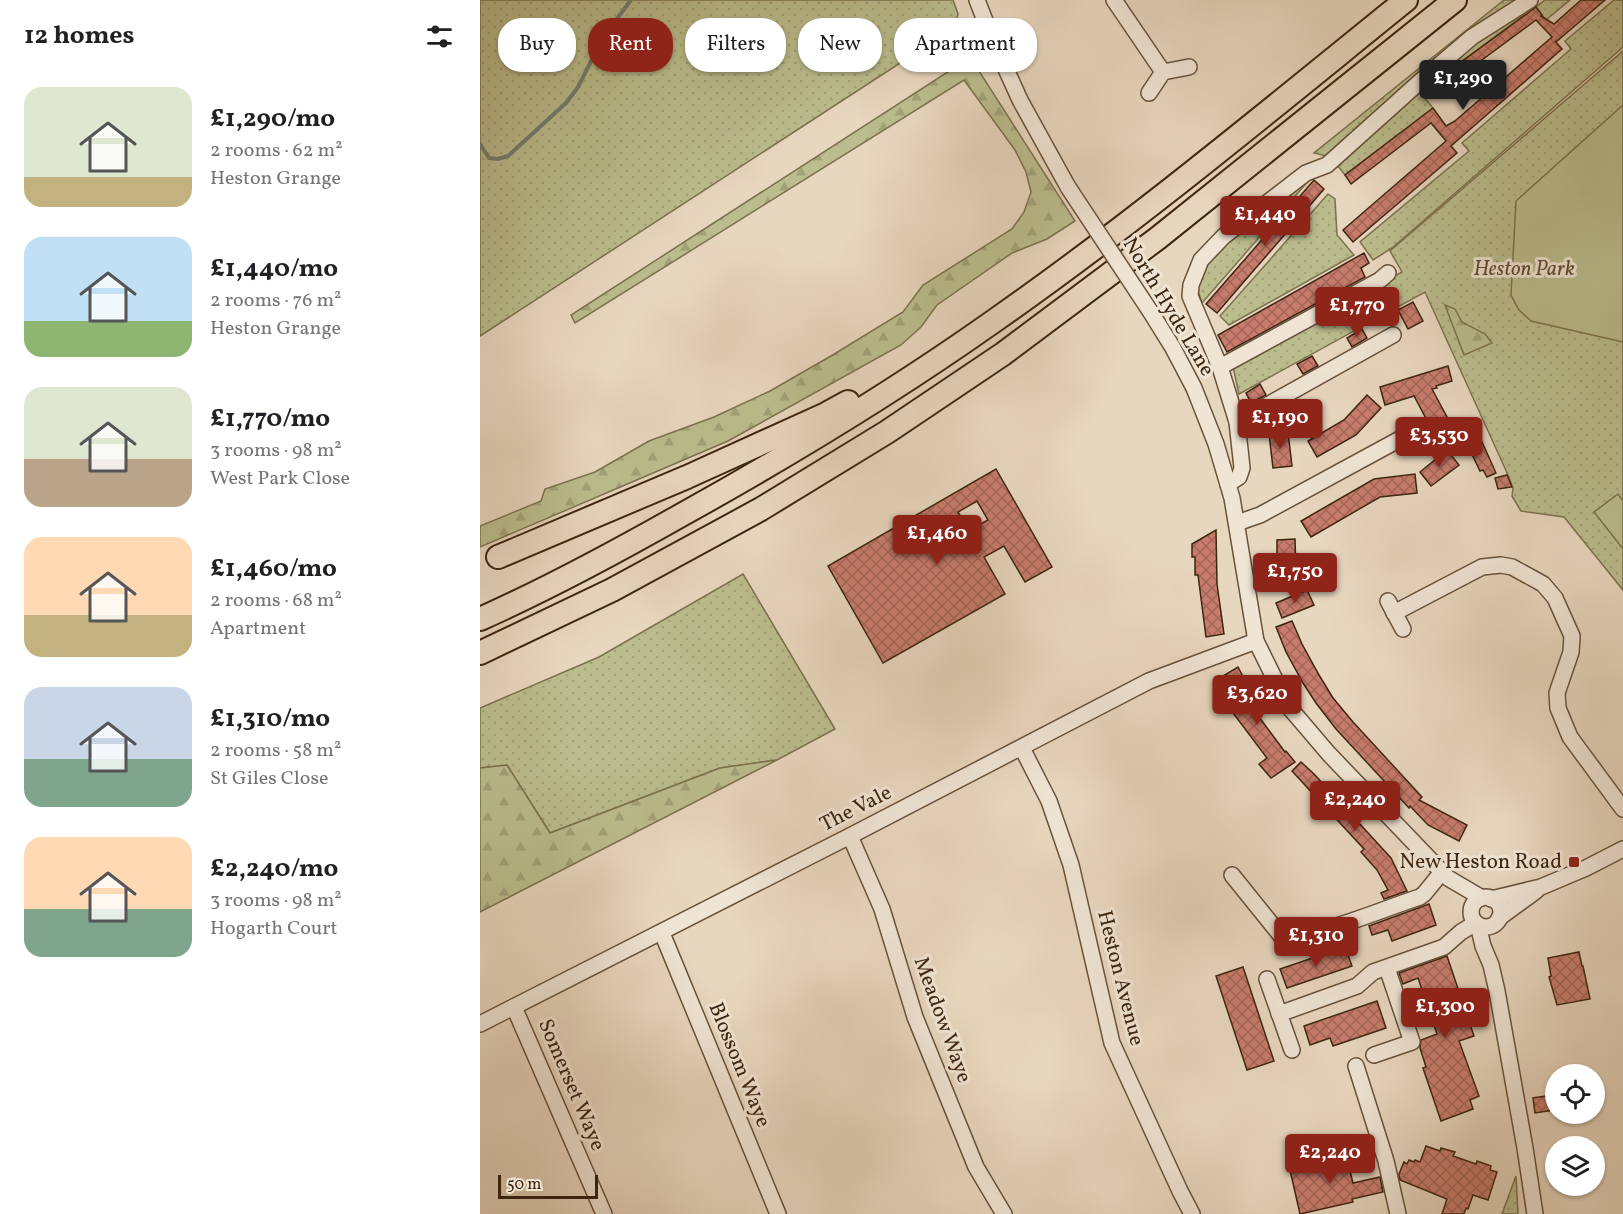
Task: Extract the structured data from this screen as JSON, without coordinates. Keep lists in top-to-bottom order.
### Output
{
  "streets": {
    "street": [
      "North Hyde Lane",
      "The Vale",
      "Heston Avenue",
      "Meadow Waye",
      "Blossom Waye",
      "Somerset Waye"
    ]
  },
  "crossings": [
    ["North Hyde Lane", "The Vale"],
    ["The Vale", "Heston Avenue"],
    ["The Vale", "Meadow Waye"],
    ["The Vale", "Blossom Waye"],
    ["The Vale", "Somerset Waye"]
  ],
  "parks": ["Heston Park"],
  "places": {
    "transit": ["New Heston Road"]
  },
  "scale_bar": "50 m",
  "page": {
    "heading": "12 homes",
    "chip": [
      "Buy",
      "Rent",
      "Filters",
      "New",
      "Apartment"
    ],
    "price": [
      "£1,290",
      "£1,440",
      "£1,770",
      "£1,190",
      "£3,530",
      "£1,460",
      "£1,750",
      "£3,620",
      "£2,240",
      "£1,310",
      "£1,300",
      "£2,240"
    ],
    "list": [
      {
        "name": "£1,290/mo",
        "note": "2 rooms · 62 m² · Heston Grange"
      },
      {
        "name": "£1,440/mo",
        "note": "2 rooms · 76 m² · Heston Grange"
      },
      {
        "name": "£1,770/mo",
        "note": "3 rooms · 98 m² · West Park Close"
      },
      {
        "name": "£1,460/mo",
        "note": "2 rooms · 68 m² · Apartment"
      },
      {
        "name": "£1,310/mo",
        "note": "2 rooms · 58 m² · St Giles Close"
      },
      {
        "name": "£2,240/mo",
        "note": "3 rooms · 98 m² · Hogarth Court"
      }
    ],
    "scale": "50 m"
  }
}
